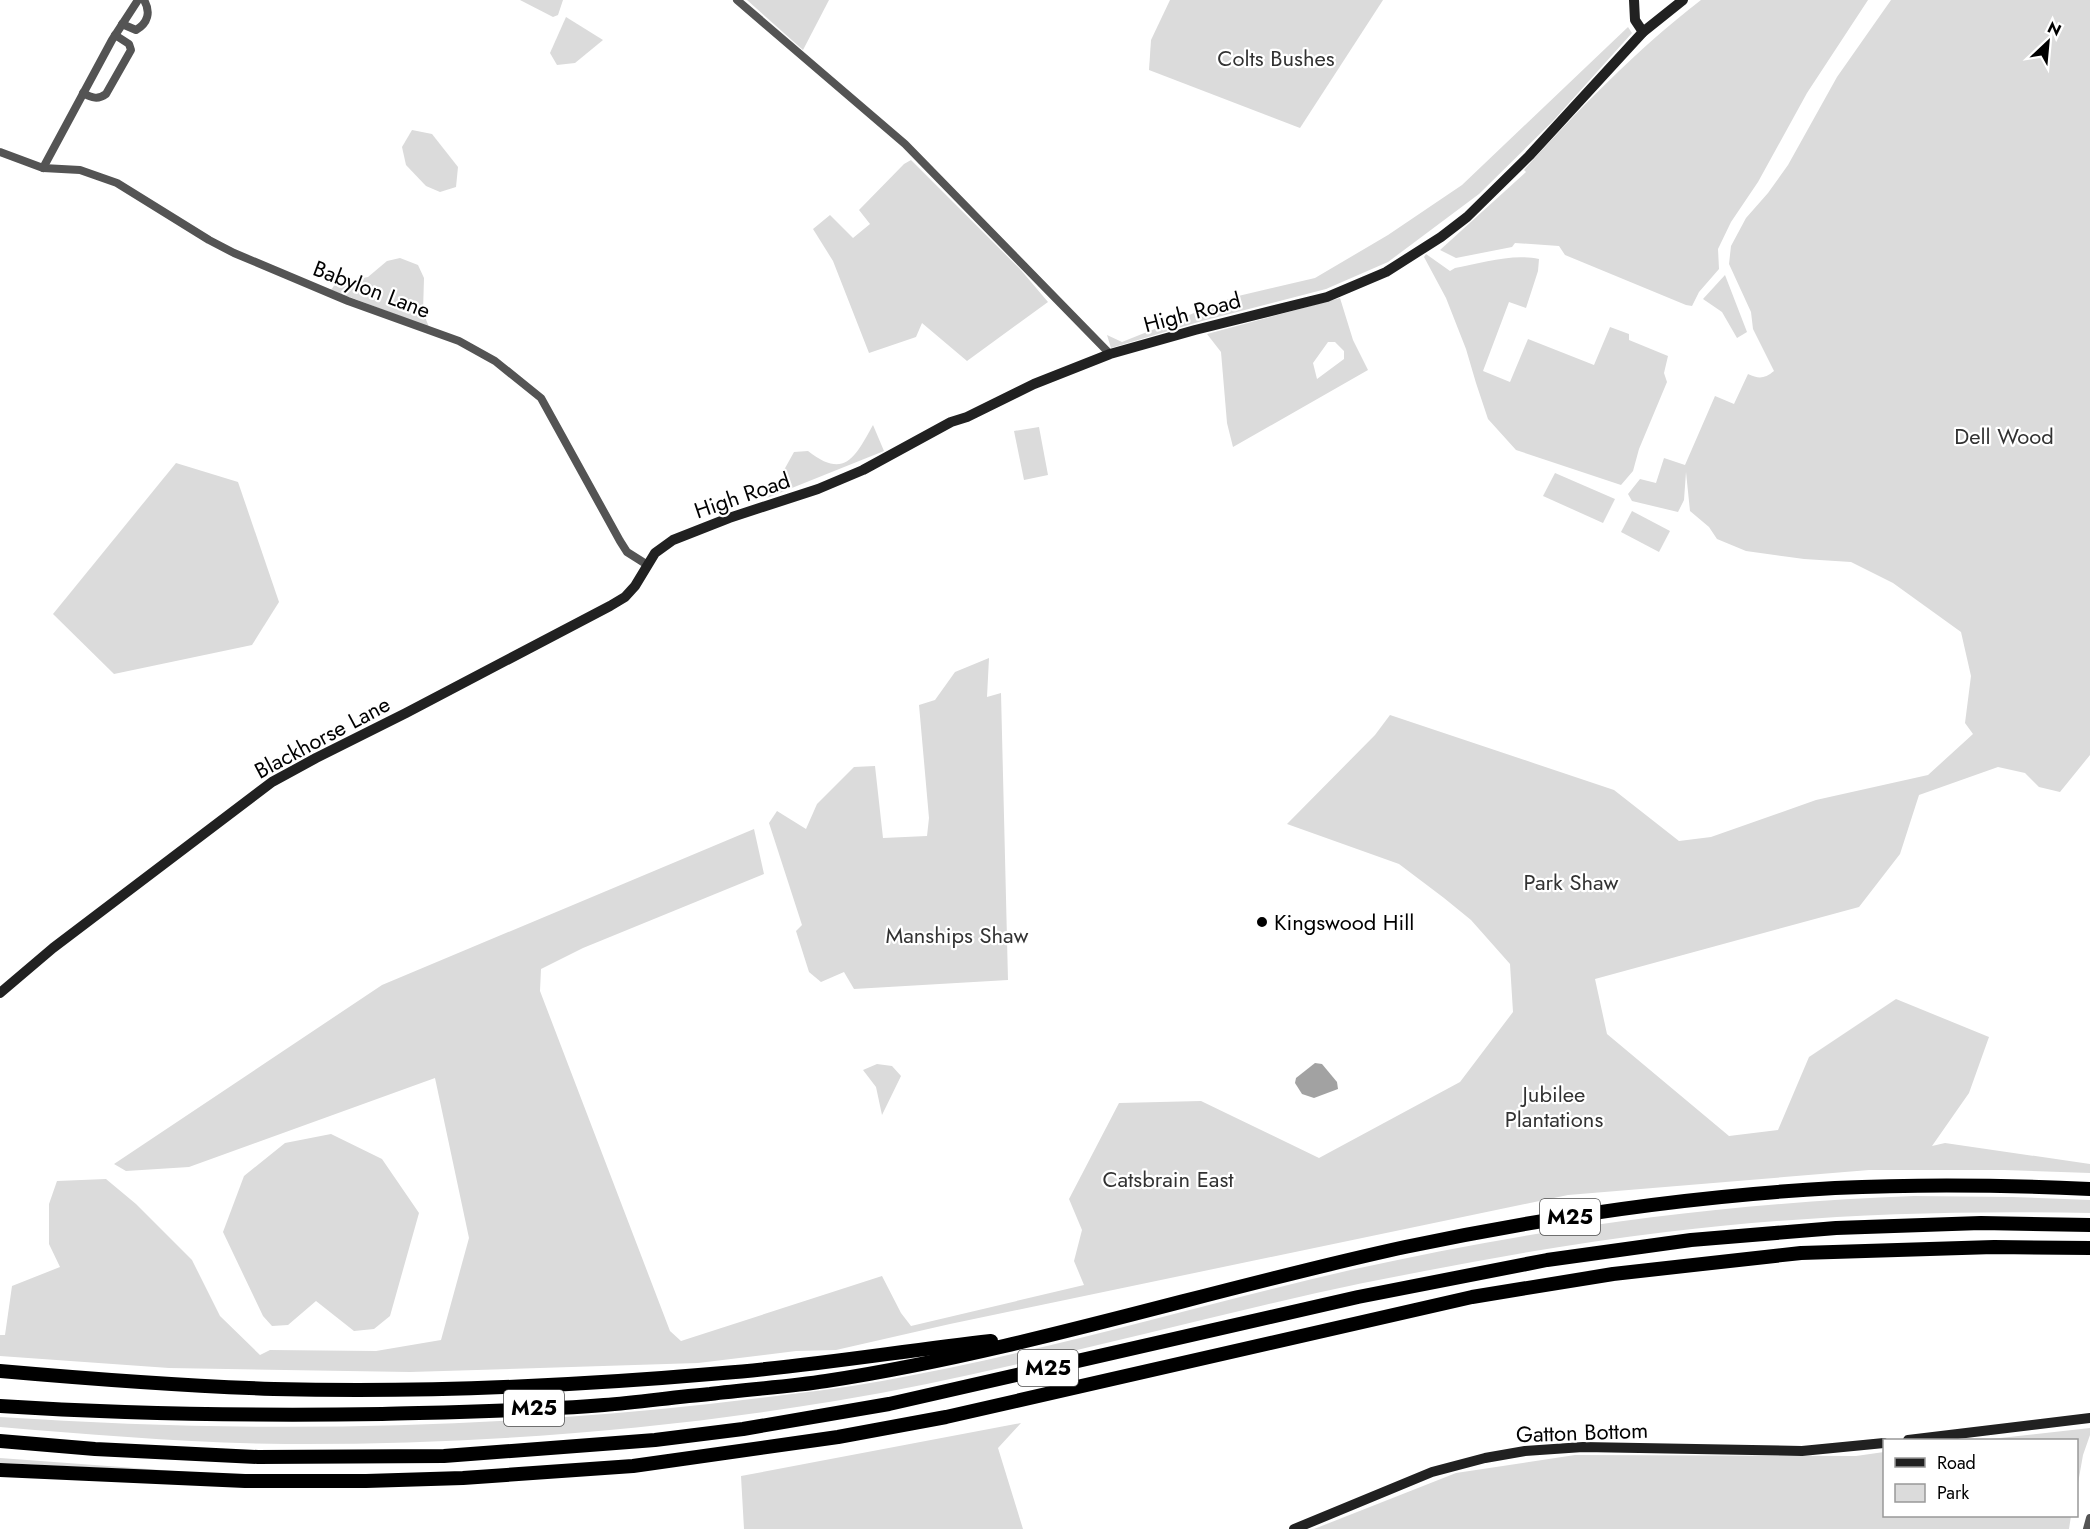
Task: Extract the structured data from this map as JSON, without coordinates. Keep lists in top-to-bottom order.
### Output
{
  "streets": {
    "highway": ["M25"],
    "street": [
      "Babylon Lane",
      "High Road",
      "Blackhorse Lane",
      "Gatton Bottom"
    ]
  },
  "crossings": [
    ["Babylon Lane", "High Road"],
    ["Babylon Lane", "Blackhorse Lane"],
    ["High Road", "Blackhorse Lane"]
  ],
  "parks": [
    "Colts Bushes",
    "Dell Wood",
    "Park Shaw",
    "Manships Shaw",
    "Jubilee Plantations",
    "Catsbrain East"
  ],
  "places": ["Kingswood Hill"],
  "legend": ["Road", "Park"],
  "north": "top right"
}
